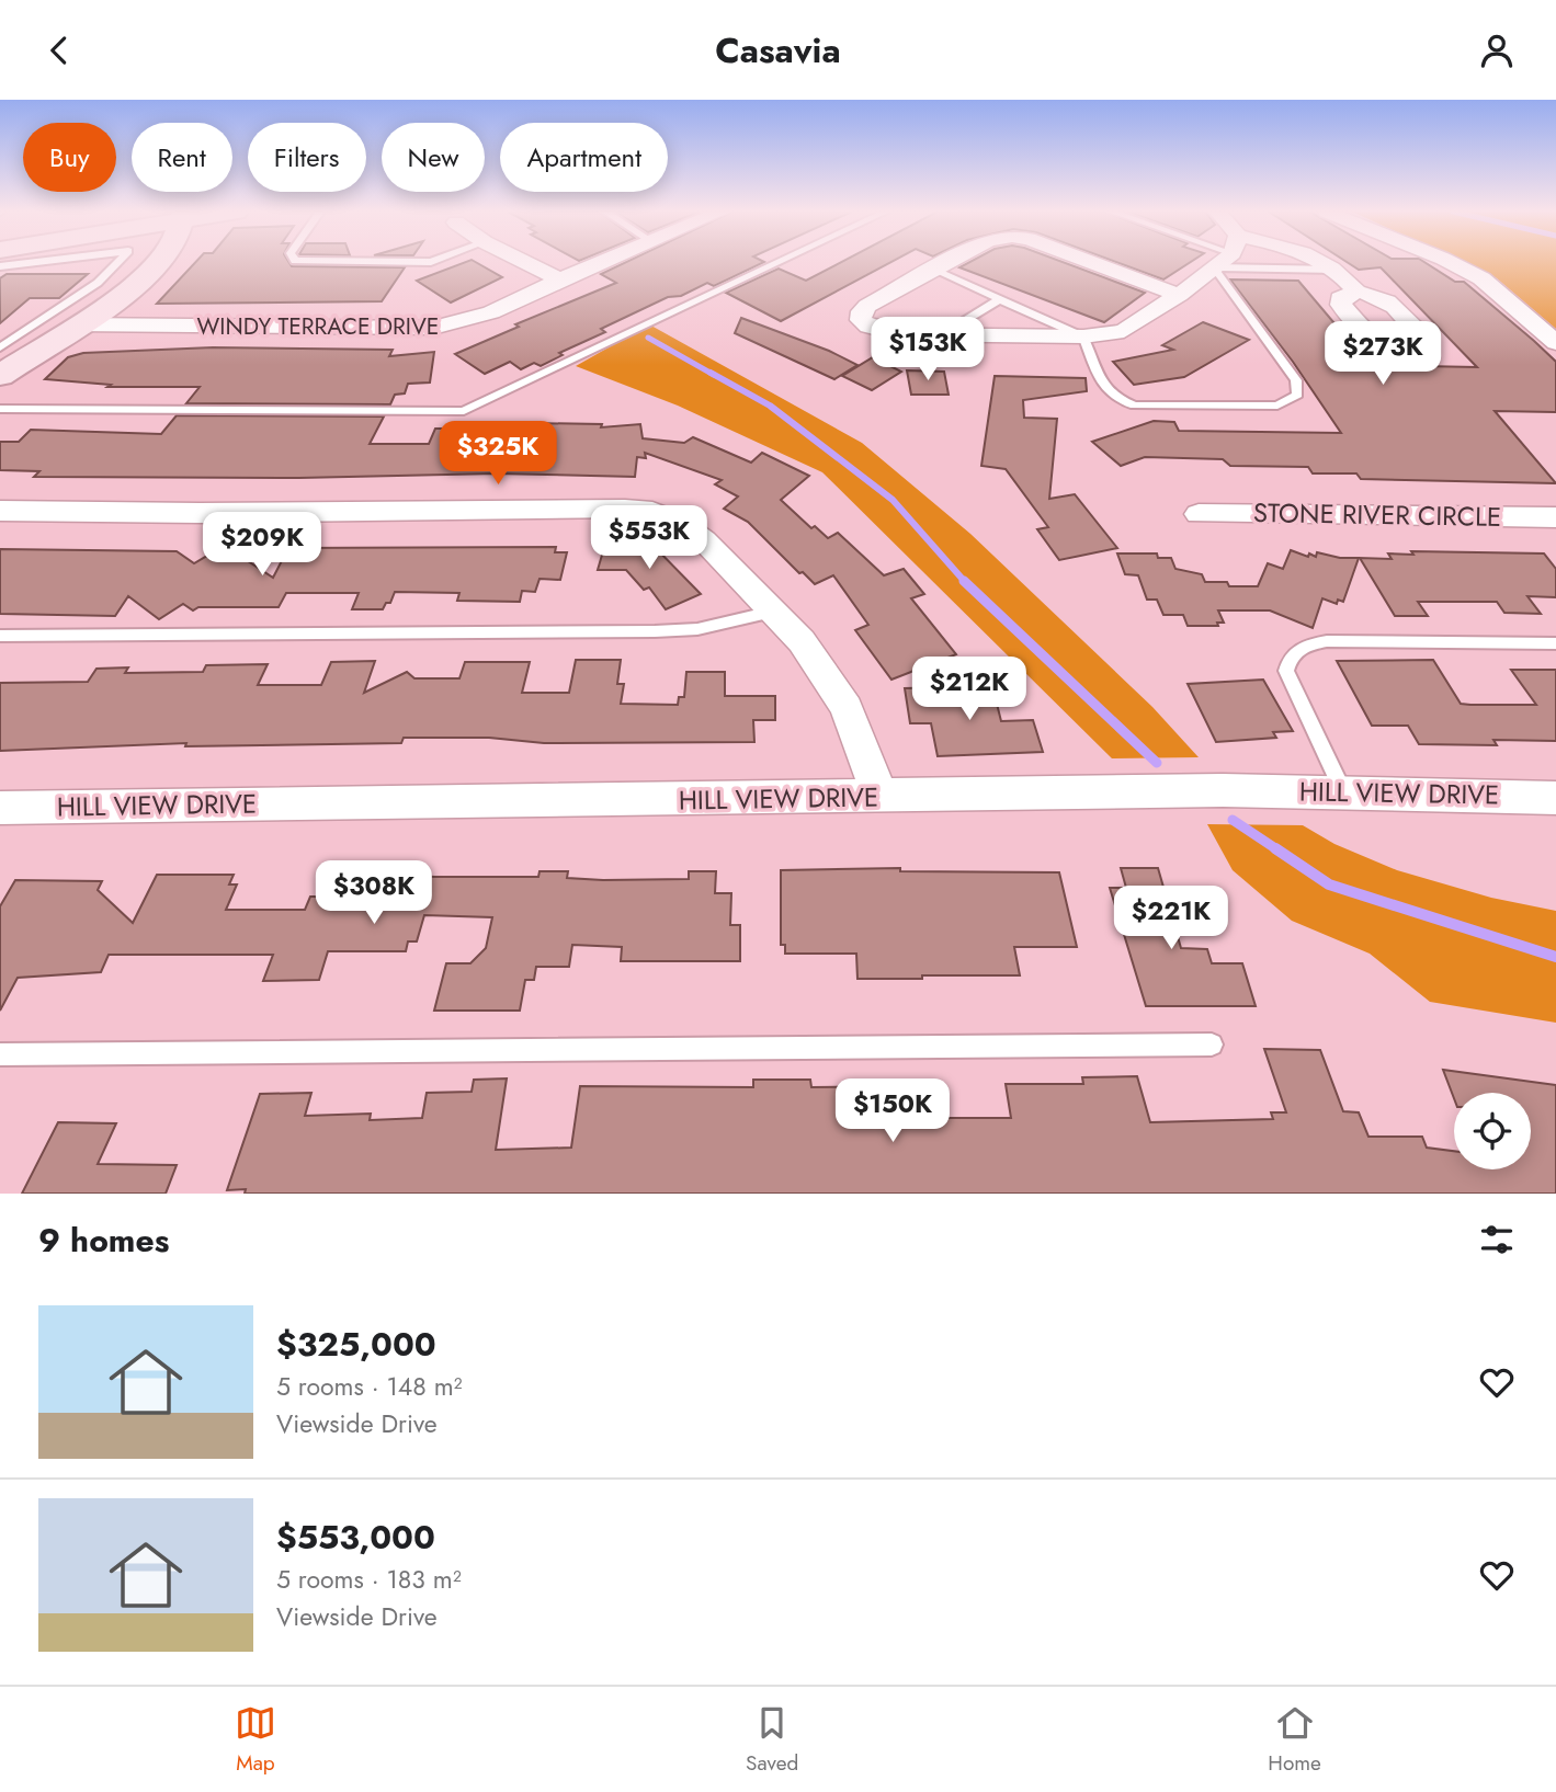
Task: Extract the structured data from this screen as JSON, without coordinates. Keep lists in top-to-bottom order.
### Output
{
  "streets": {
    "street": ["WINDY TERRACE DRIVE", "STONE RIVER CIRCLE", "HILL VIEW DRIVE"]
  },
  "page": {
    "header": "Casavia",
    "chip": [
      "Buy",
      "Rent",
      "Filters",
      "New",
      "Apartment"
    ],
    "price": [
      "$153K",
      "$273K",
      "$325K",
      "$553K",
      "$209K",
      "$212K",
      "$308K",
      "$221K",
      "$150K"
    ],
    "heading": "9 homes",
    "list": [
      {
        "name": "$325,000",
        "note": "5 rooms · 148 m² · Viewside Drive"
      },
      {
        "name": "$553,000",
        "note": "5 rooms · 183 m² · Viewside Drive"
      }
    ],
    "tabs": ["Map", "Saved", "Home"]
  }
}
